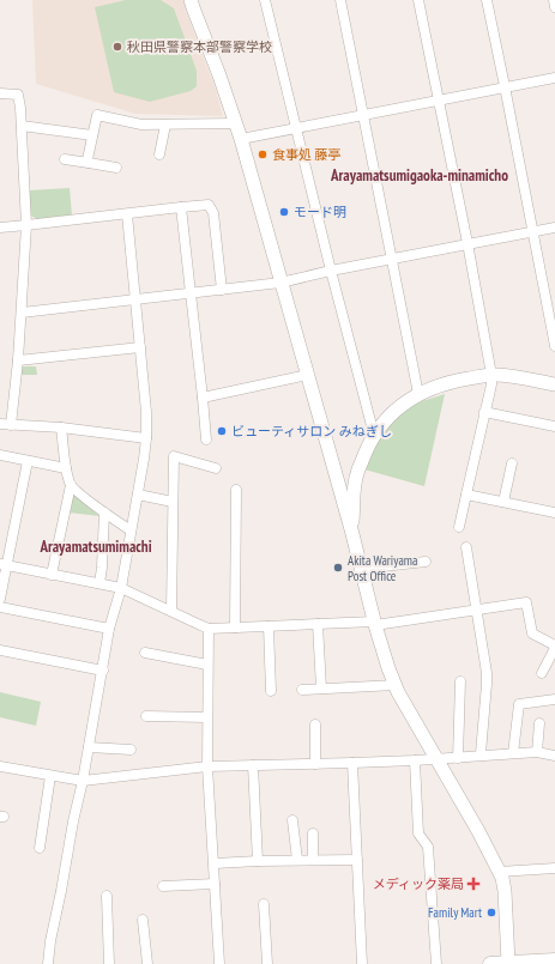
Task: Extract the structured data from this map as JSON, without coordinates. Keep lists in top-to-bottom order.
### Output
{
  "districts": ["Arayamatsumigaoka-minamicho", "Arayamatsumimachi"],
  "places": {
    "other": [
      "秋田県警察本部警察学校",
      "食事処 藤亭",
      "モード明",
      "ビューティサロン みねぎし",
      "Akita Wariyama Post Office",
      "Family Mart"
    ],
    "health": ["メディック薬局"]
  }
}
